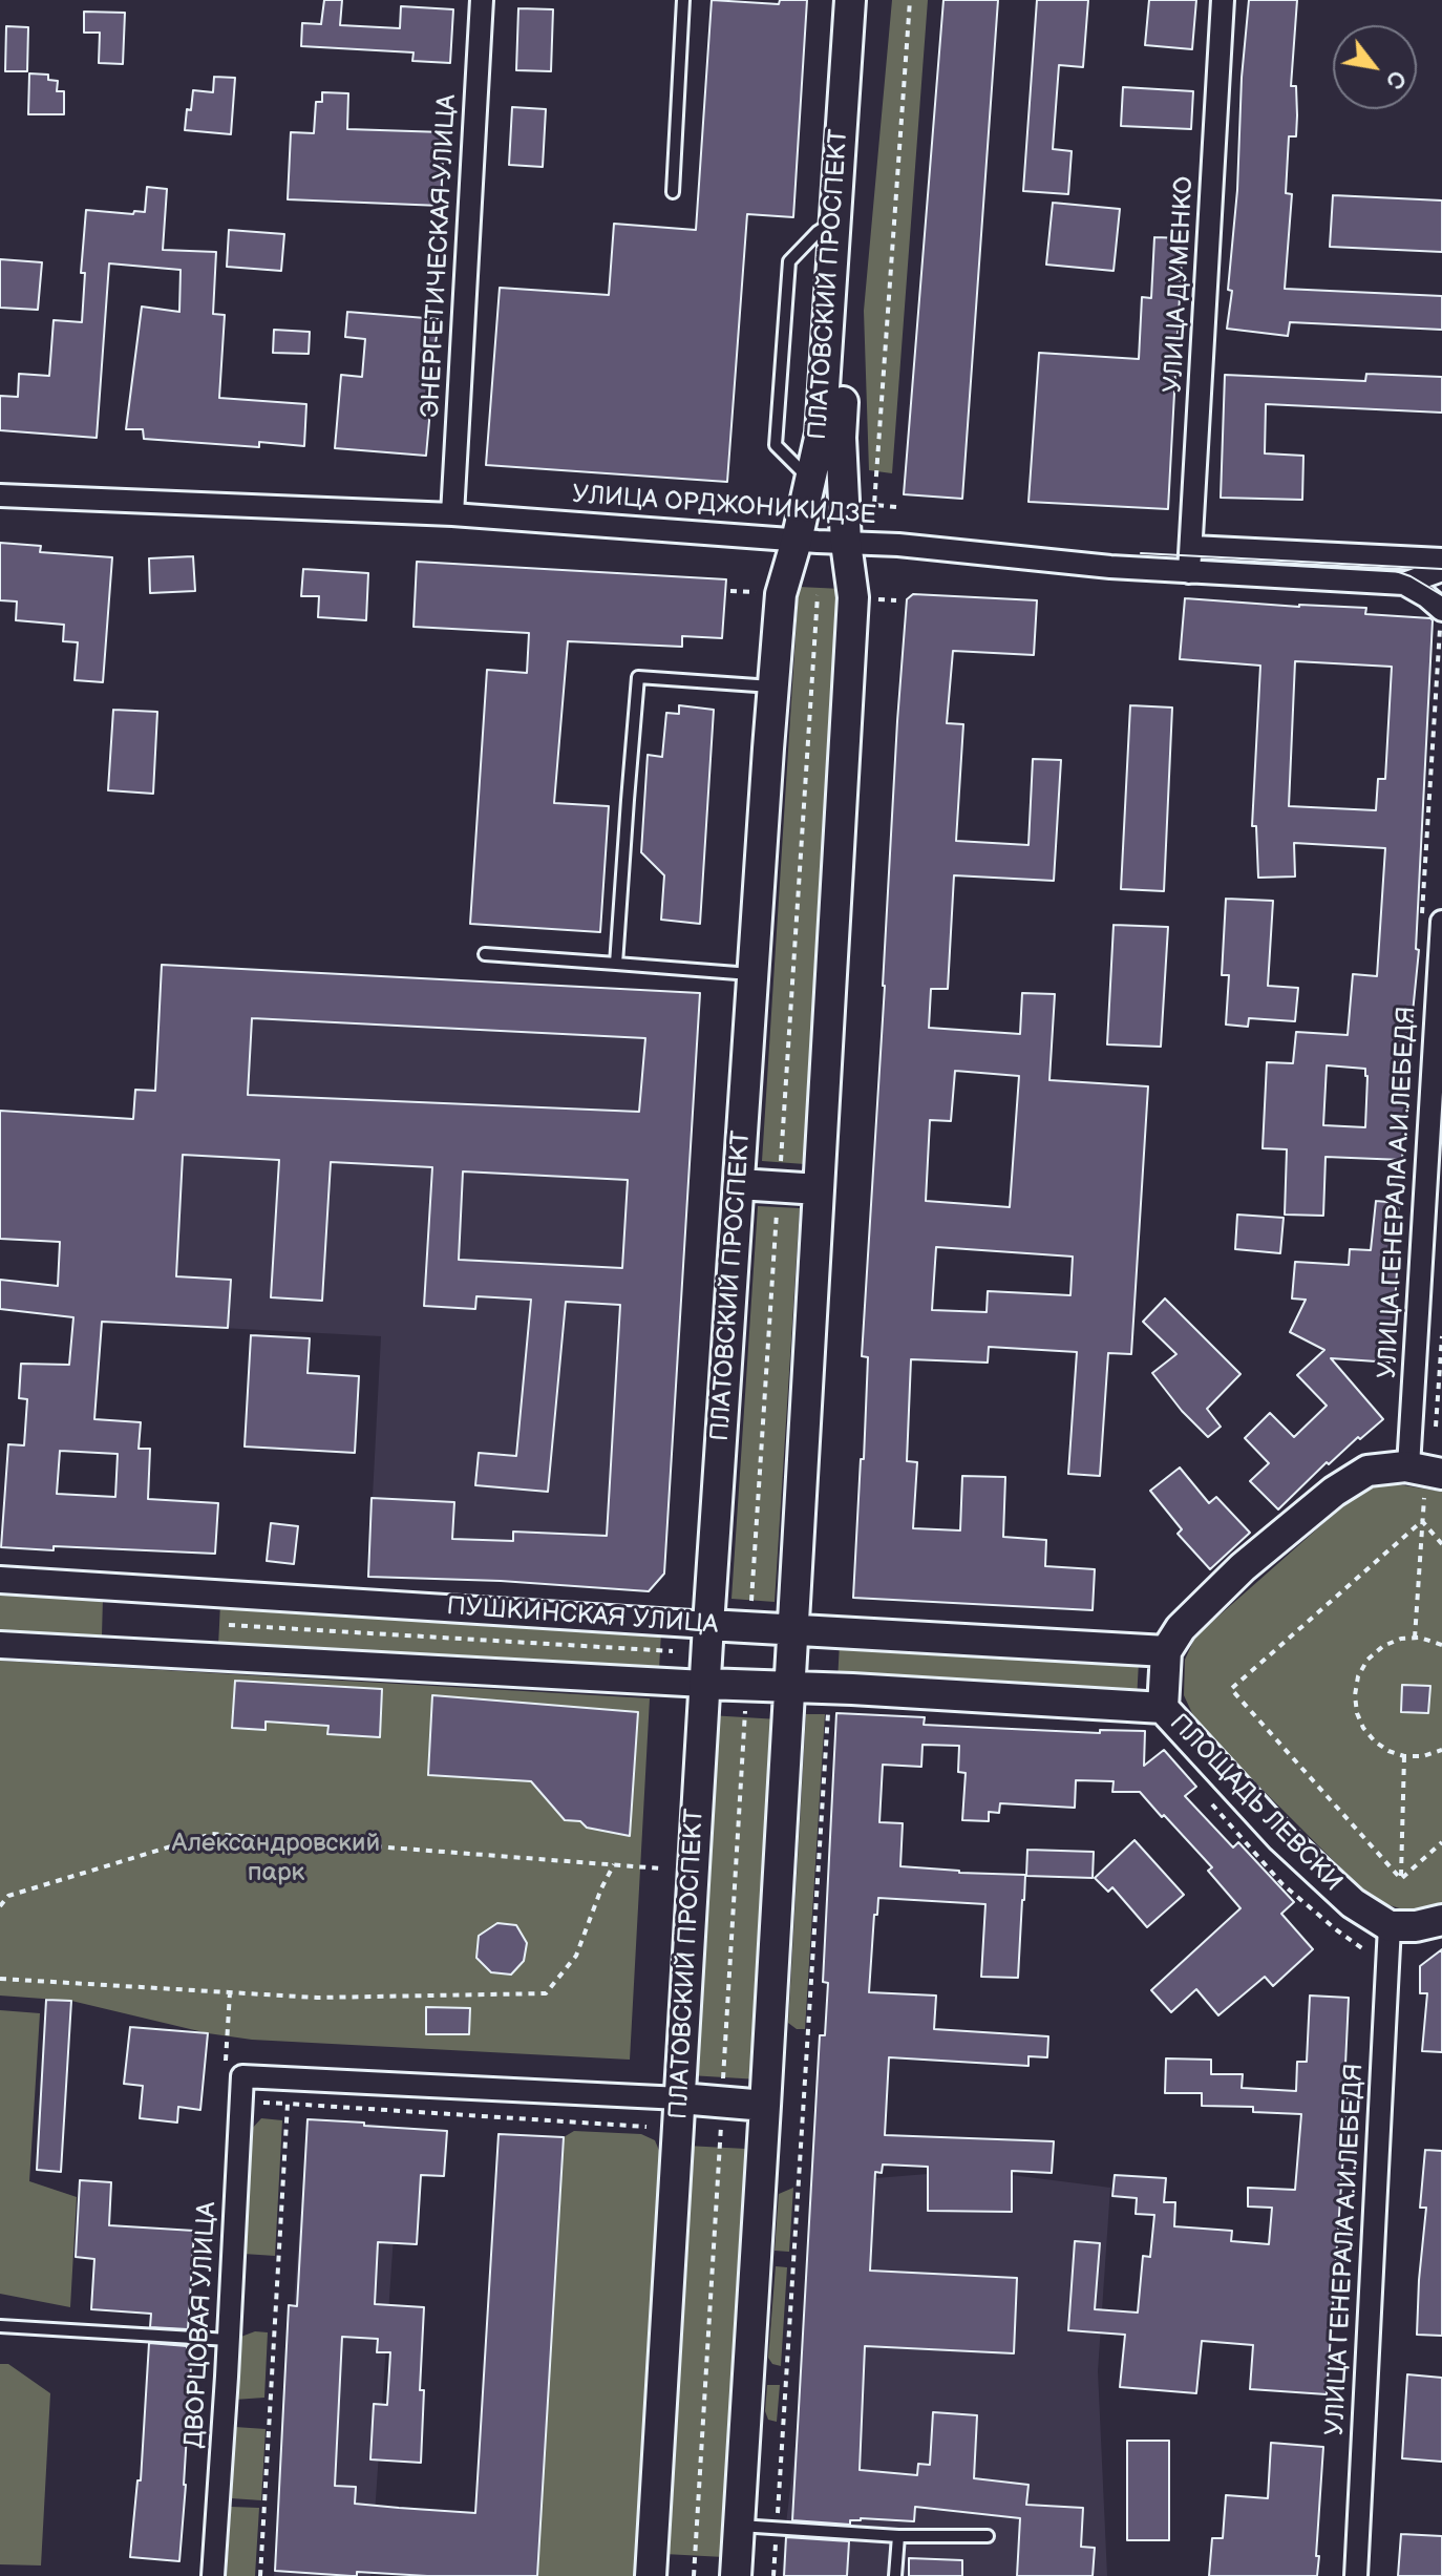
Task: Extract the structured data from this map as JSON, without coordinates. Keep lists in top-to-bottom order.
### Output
{
  "streets": {
    "main road": ["ПЛАТОВСКИЙ ПРОСПЕКТ", "ПУШКИНСКАЯ УЛИЦА", "ПЛОЩАДЬ ЛЕВСКИ"],
    "street": [
      "ЭНЕРГЕТИЧЕСКАЯ УЛИЦА",
      "УЛИЦА ДУМЕНКО",
      "УЛИЦА ОРДЖОНИКИДЗЕ",
      "УЛИЦА ГЕНЕРАЛА А.И.ЛЕБЕДЯ",
      "ДВОРЦОВАЯ УЛИЦА"
    ]
  },
  "crossings": [
    ["ЭНЕРГЕТИЧЕСКАЯ УЛИЦА", "УЛИЦА ОРДЖОНИКИДЗЕ"],
    ["ПЛАТОВСКИЙ ПРОСПЕКТ", "УЛИЦА ОРДЖОНИКИДЗЕ"],
    ["ПЛАТОВСКИЙ ПРОСПЕКТ", "ПУШКИНСКАЯ УЛИЦА"],
    ["ПЛАТОВСКИЙ ПРОСПЕКТ", "ДВОРЦОВАЯ УЛИЦА"],
    ["УЛИЦА ДУМЕНКО", "УЛИЦА ОРДЖОНИКИДЗЕ"],
    ["УЛИЦА ГЕНЕРАЛА А.И.ЛЕБЕДЯ", "ПЛОЩАДЬ ЛЕВСКИ"],
    ["ПУШКИНСКАЯ УЛИЦА", "ПЛОЩАДЬ ЛЕВСКИ"]
  ],
  "parks": ["Александровский парк"],
  "north": "bottom right"
}
